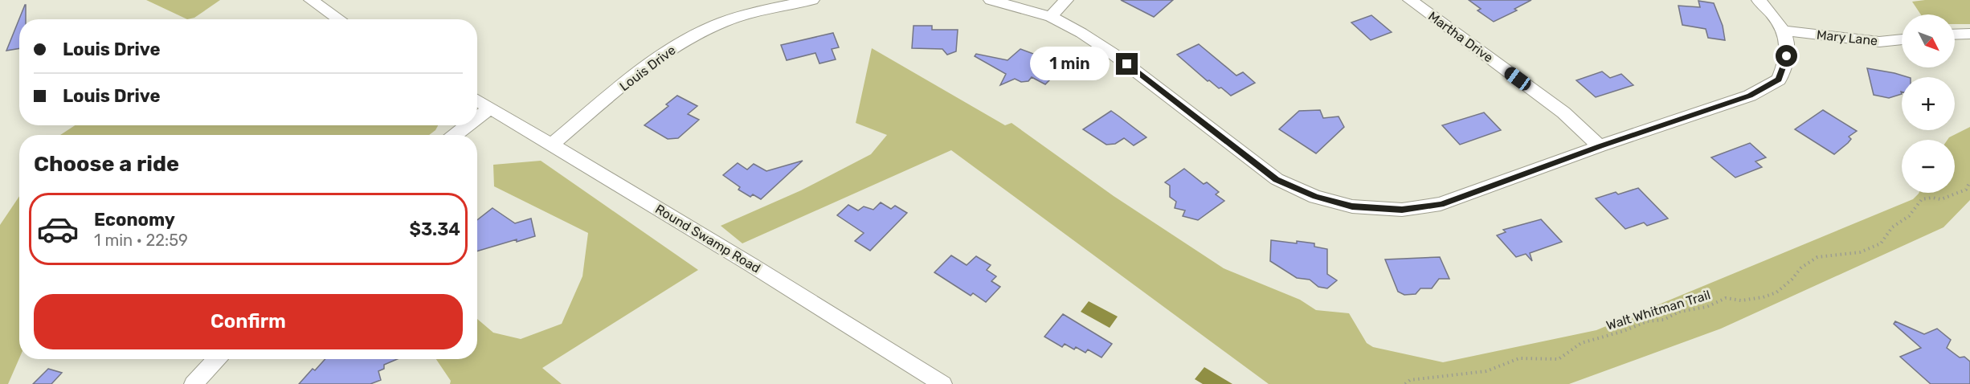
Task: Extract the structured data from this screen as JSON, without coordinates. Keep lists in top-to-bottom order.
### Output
{
  "streets": {
    "street": [
      "Martha Drive",
      "Mary Lane",
      "Louis Drive",
      "Round Swamp Road"
    ],
    "path": ["Walt Whitman Trail"]
  },
  "crossings": [
    ["Louis Drive", "Round Swamp Road"]
  ],
  "north": "bottom right",
  "page": {
    "map_buttons": ["+", "−"],
    "banner": ["Louis Drive", "Louis Drive"],
    "bubble": "1 min",
    "heading": "Choose a ride",
    "list": [
      {
        "name": "Economy",
        "note": "1 min · 22:59",
        "value": "$3.34"
      }
    ],
    "buttons": "Confirm"
  }
}
